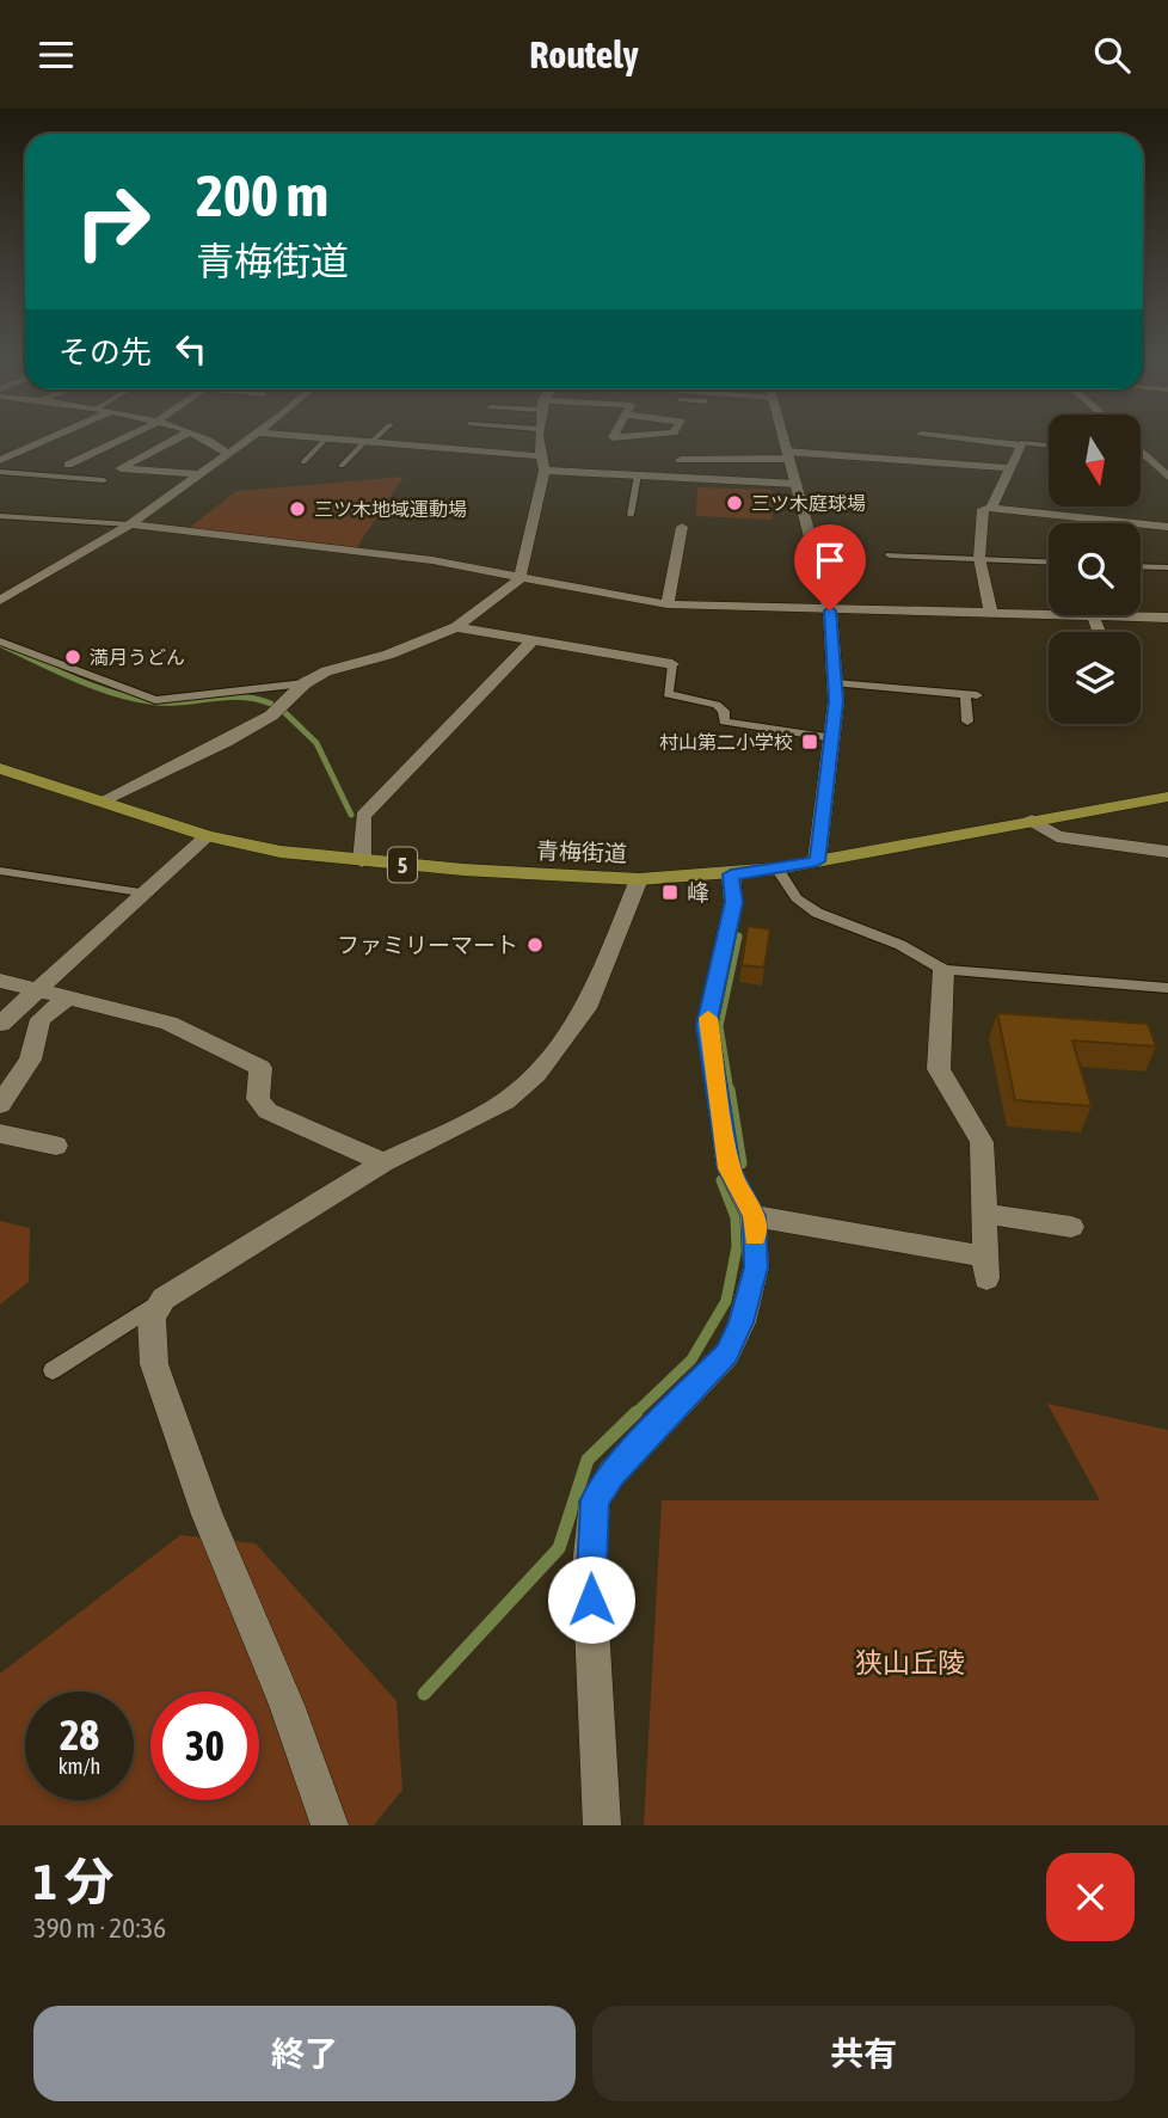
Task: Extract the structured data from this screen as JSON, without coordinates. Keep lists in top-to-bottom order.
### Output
{
  "streets": {
    "main road": ["青梅街道", "5"]
  },
  "parks": ["狭山丘陵"],
  "places": {
    "other": [
      "三ツ木庭球場",
      "三ツ木地域運動場",
      "満月うどん",
      "ファミリーマート"
    ],
    "transit": ["村山第二小学校", "峰"]
  },
  "north": "bottom",
  "page": {
    "header": "Routely",
    "turn": ["200 m", "青梅街道"],
    "then": "その先",
    "speed": "28 km/h",
    "limit": "30",
    "heading": ["1 分", "390 m · 20:36"],
    "buttons": ["終了", "共有"]
  }
}
